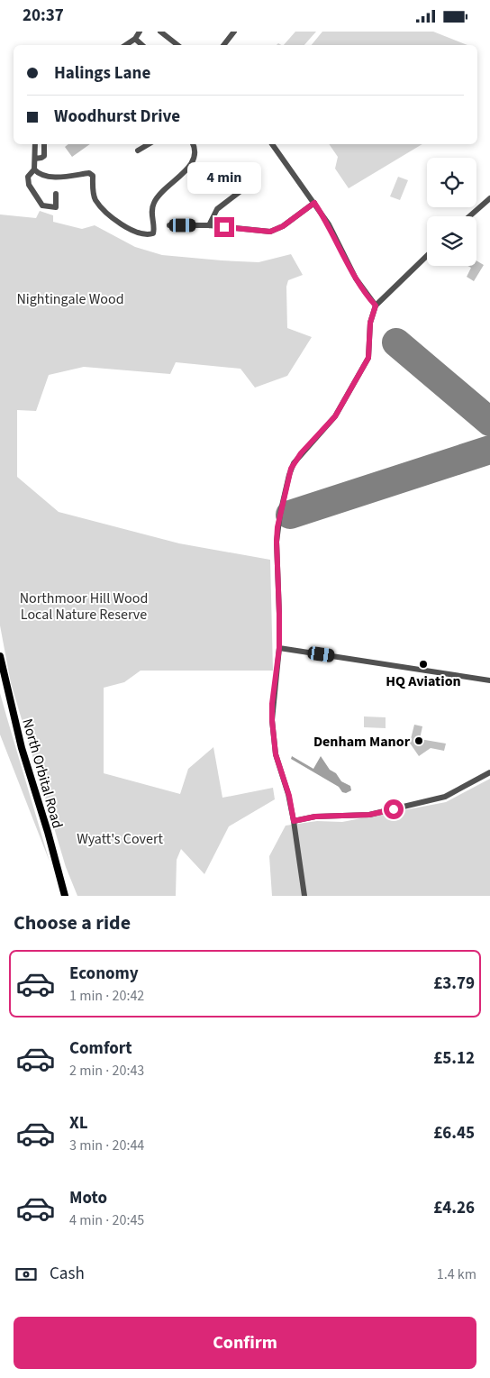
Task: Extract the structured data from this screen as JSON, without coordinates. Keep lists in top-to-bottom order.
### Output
{
  "streets": {
    "main road": ["North Orbital Road"]
  },
  "parks": ["Nightingale Wood", "Northmoor Hill Wood Local Nature Reserve", "Wyatt's Covert"],
  "places": ["HQ Aviation", "Denham Manor"],
  "page": {
    "status": "20:37",
    "banner": ["Halings Lane", "Woodhurst Drive"],
    "bubble": "4 min",
    "heading": "Choose a ride",
    "list": [
      {
        "name": "Economy",
        "note": "1 min · 20:42",
        "value": "£3.79"
      },
      {
        "name": "Comfort",
        "note": "2 min · 20:43",
        "value": "£5.12"
      },
      {
        "name": "XL",
        "note": "3 min · 20:44",
        "value": "£6.45"
      },
      {
        "name": "Moto",
        "note": "4 min · 20:45",
        "value": "£4.26"
      }
    ],
    "pay": ["Cash", "1.4 km"],
    "buttons": "Confirm"
  }
}
